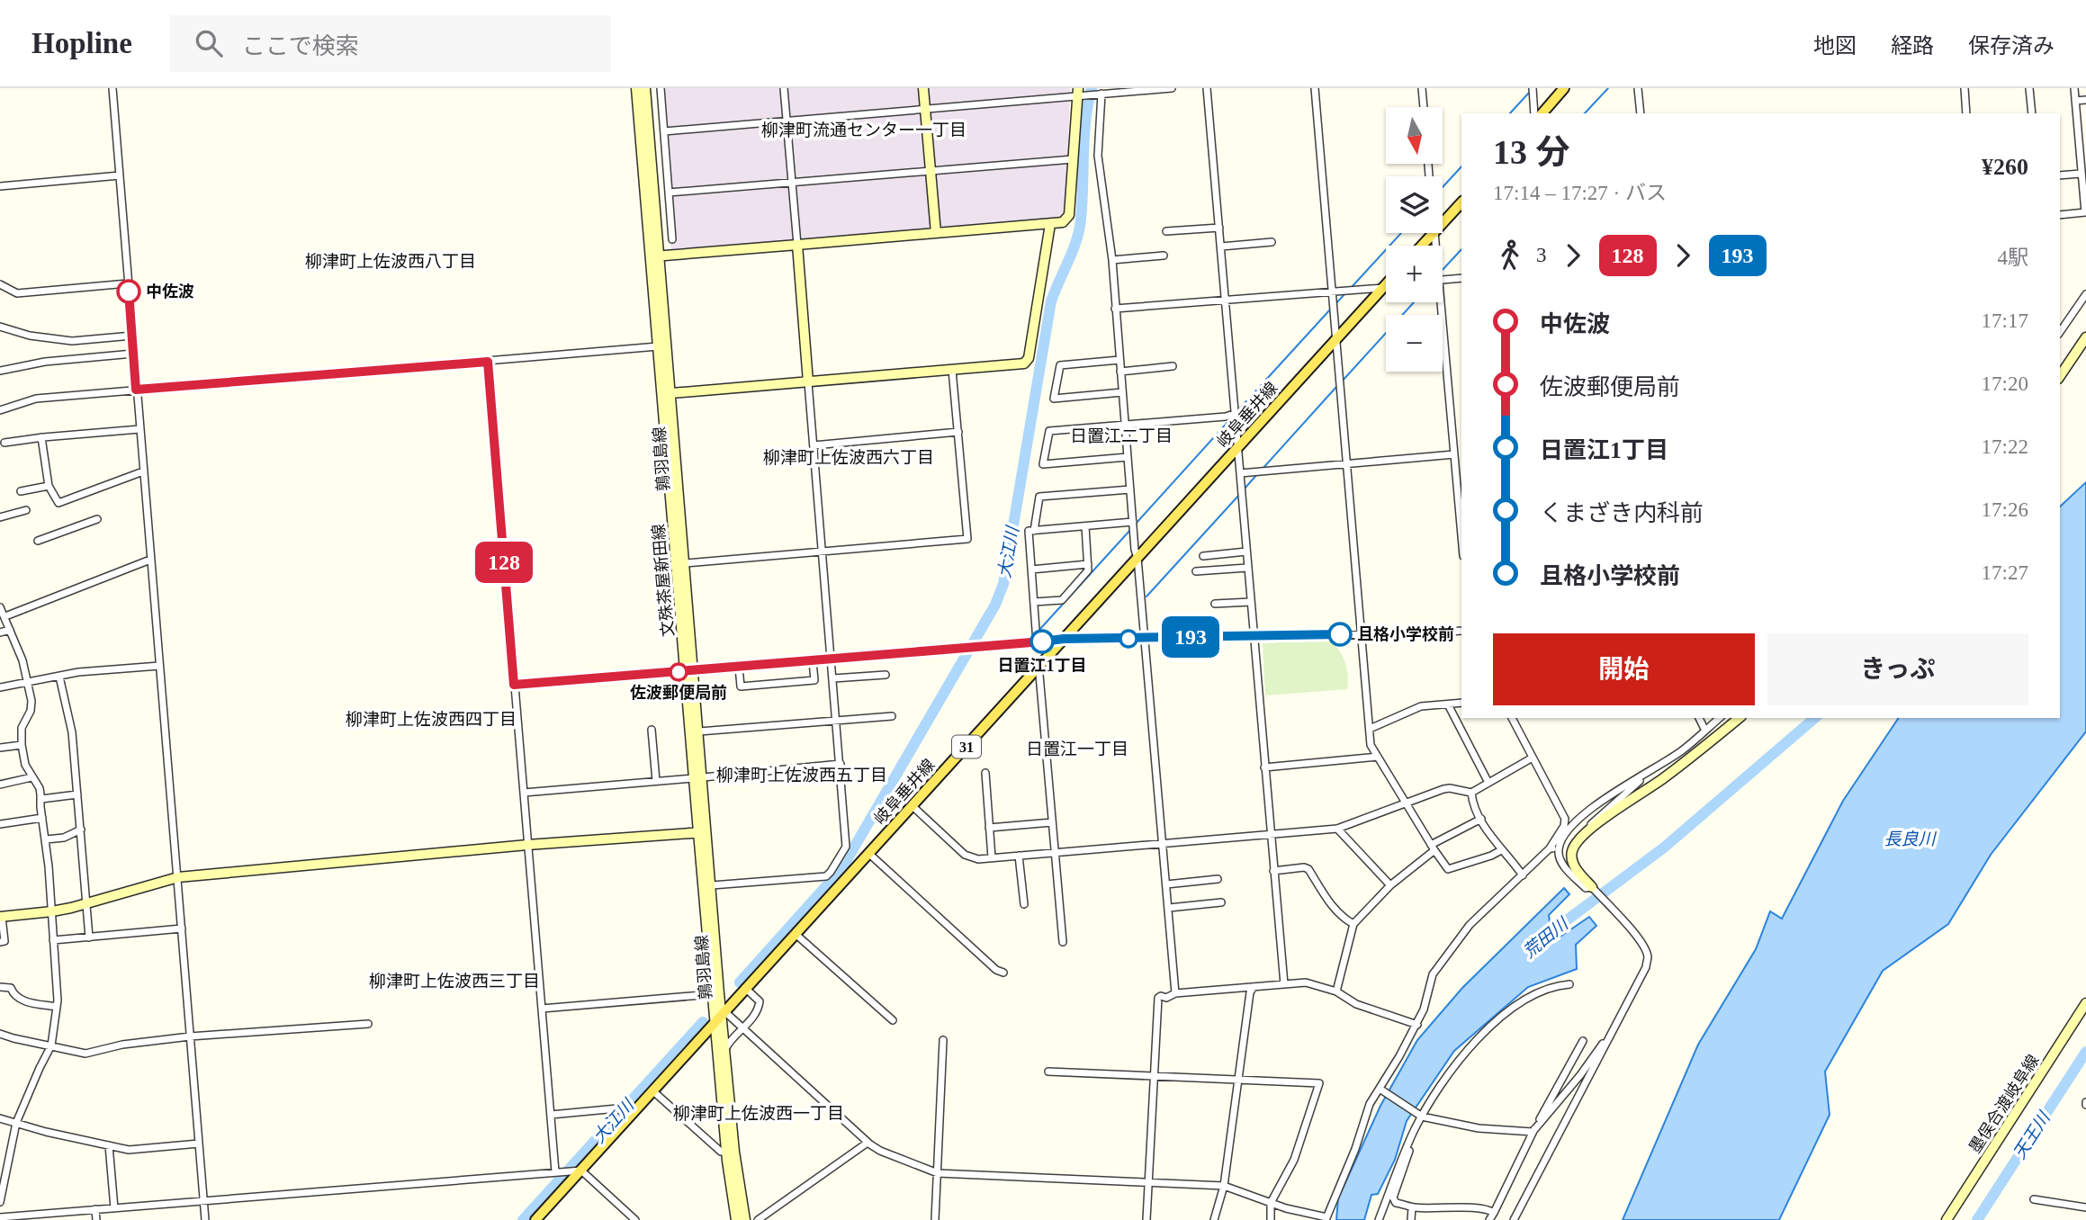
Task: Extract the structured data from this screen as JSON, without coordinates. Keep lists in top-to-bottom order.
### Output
{
  "streets": {
    "main road": [
      "岐阜垂井線",
      "鶉羽島線",
      "文殊茶屋新田線",
      "31",
      "墨俣合渡岐阜線"
    ]
  },
  "crossings": [
    ["岐阜垂井線", "鶉羽島線"],
    ["鶉羽島線", "文殊茶屋新田線"]
  ],
  "districts": [
    "柳津町流通センター一丁目",
    "柳津町上佐波西八丁目",
    "日置江二丁目",
    "柳津町上佐波西六丁目",
    "柳津町上佐波西四丁目",
    "日置江一丁目",
    "柳津町上佐波西五丁目",
    "柳津町上佐波西三丁目",
    "柳津町上佐波西一丁目"
  ],
  "water": [
    "大江川",
    "長良川",
    "荒田川",
    "天王川"
  ],
  "places": [
    "中佐波",
    "且格小学校前",
    "日置江1丁目",
    "佐波郵便局前"
  ],
  "lines": ["bus line 128", "bus line 193"],
  "north": "bottom",
  "page": {
    "header": "Hopline",
    "search": "ここで検索",
    "nav": ["地図", "経路", "保存済み"],
    "on_map": ["128", "193"],
    "map_buttons": ["+", "−"],
    "heading": ["13 分", "17:14 – 17:27 · バス", "¥260"],
    "legs": [
      "3",
      "128",
      "193",
      "4駅"
    ],
    "list": [
      {
        "name": "中佐波",
        "value": "17:17"
      },
      {
        "name": "佐波郵便局前",
        "value": "17:20"
      },
      {
        "name": "日置江1丁目",
        "value": "17:22"
      },
      {
        "name": "くまざき内科前",
        "value": "17:26"
      },
      {
        "name": "且格小学校前",
        "value": "17:27"
      }
    ],
    "buttons": ["開始", "きっぷ"]
  }
}
